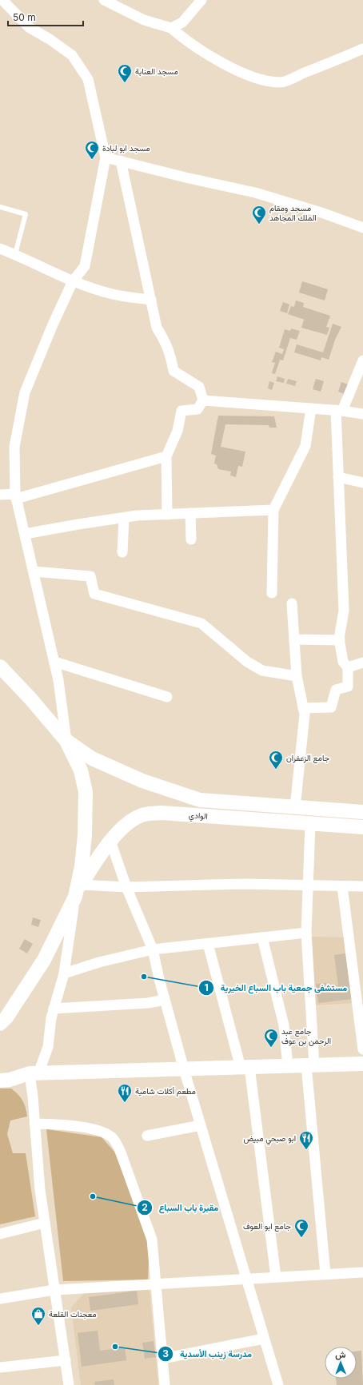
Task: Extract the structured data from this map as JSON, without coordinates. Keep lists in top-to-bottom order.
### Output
{
  "streets": {
    "main road": ["الوادي"]
  },
  "places": {
    "mosque": [
      "مسجد العنابة",
      "مسجد ابو لبادة",
      "مسجد ومقام الملك المجاهد",
      "جامع الزعفران",
      "جامع عبد الرحمن بن عوف",
      "جامع ابو العوف"
    ],
    "other": ["مستشفى جمعية باب السباع الخيرية", "مقبرة باب السباع", "مدرسة زينب الأسدية"],
    "restaurant": ["مطعم أكلات شامية", "ابو صبحي مبيض"],
    "shop": ["معجنات القلعة"]
  },
  "scale_bar": "50 m",
  "north": "top"
}
